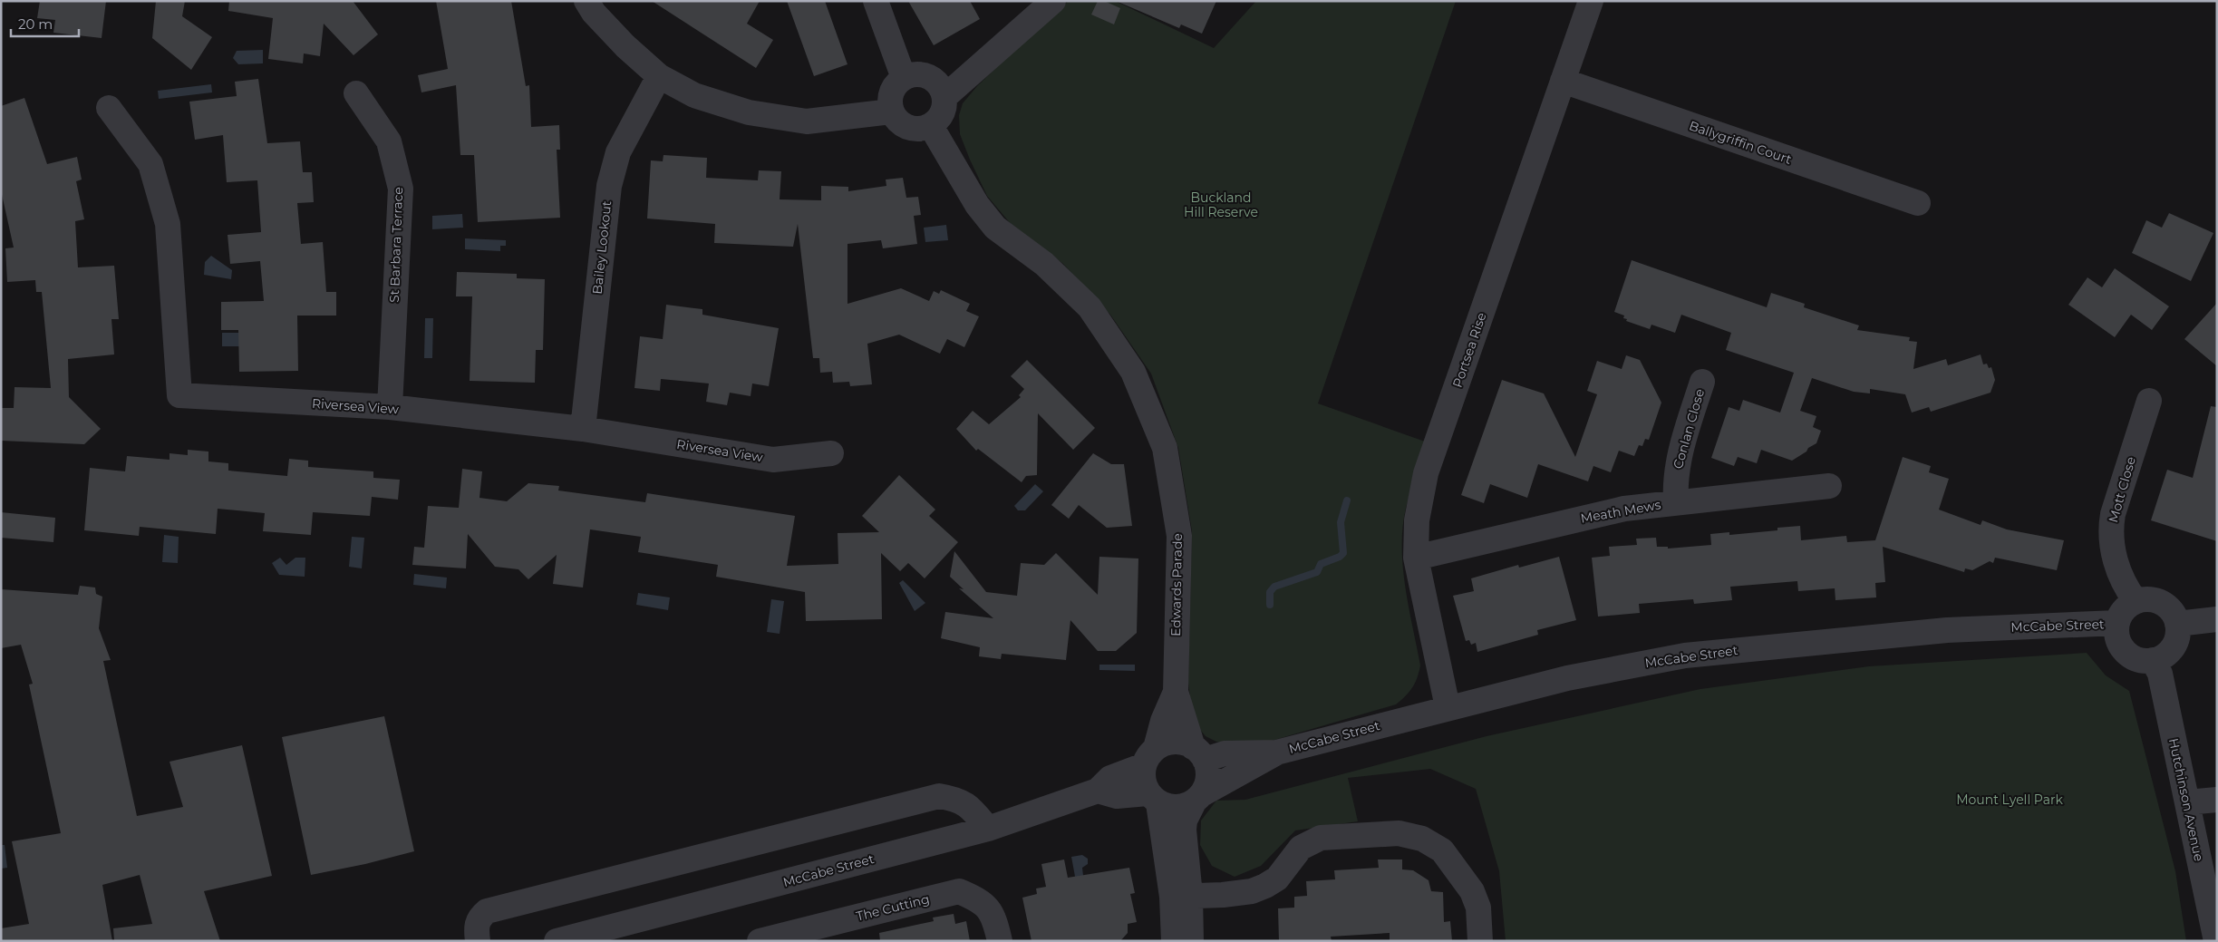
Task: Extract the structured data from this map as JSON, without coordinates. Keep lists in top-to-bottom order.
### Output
{
  "streets": {
    "street": [
      "Ballygriffin Court",
      "St Barbara Terrace",
      "Bailey Lookout",
      "Portsea Rise",
      "Riversea View",
      "Conlan Close",
      "Mott Close",
      "Meath Mews",
      "Edwards Parade",
      "McCabe Street",
      "Hutchinson Avenue",
      "The Cutting"
    ]
  },
  "crossings": [
    ["Ballygriffin Court", "Portsea Rise"],
    ["St Barbara Terrace", "Riversea View"],
    ["Bailey Lookout", "Riversea View"],
    ["Portsea Rise", "Meath Mews"],
    ["Portsea Rise", "McCabe Street"],
    ["Conlan Close", "Meath Mews"],
    ["Mott Close", "McCabe Street"],
    ["Mott Close", "Hutchinson Avenue"],
    ["Edwards Parade", "McCabe Street"],
    ["McCabe Street", "Hutchinson Avenue"]
  ],
  "parks": ["Buckland Hill Reserve", "Mount Lyell Park"],
  "scale_bar": "20 m"
}
